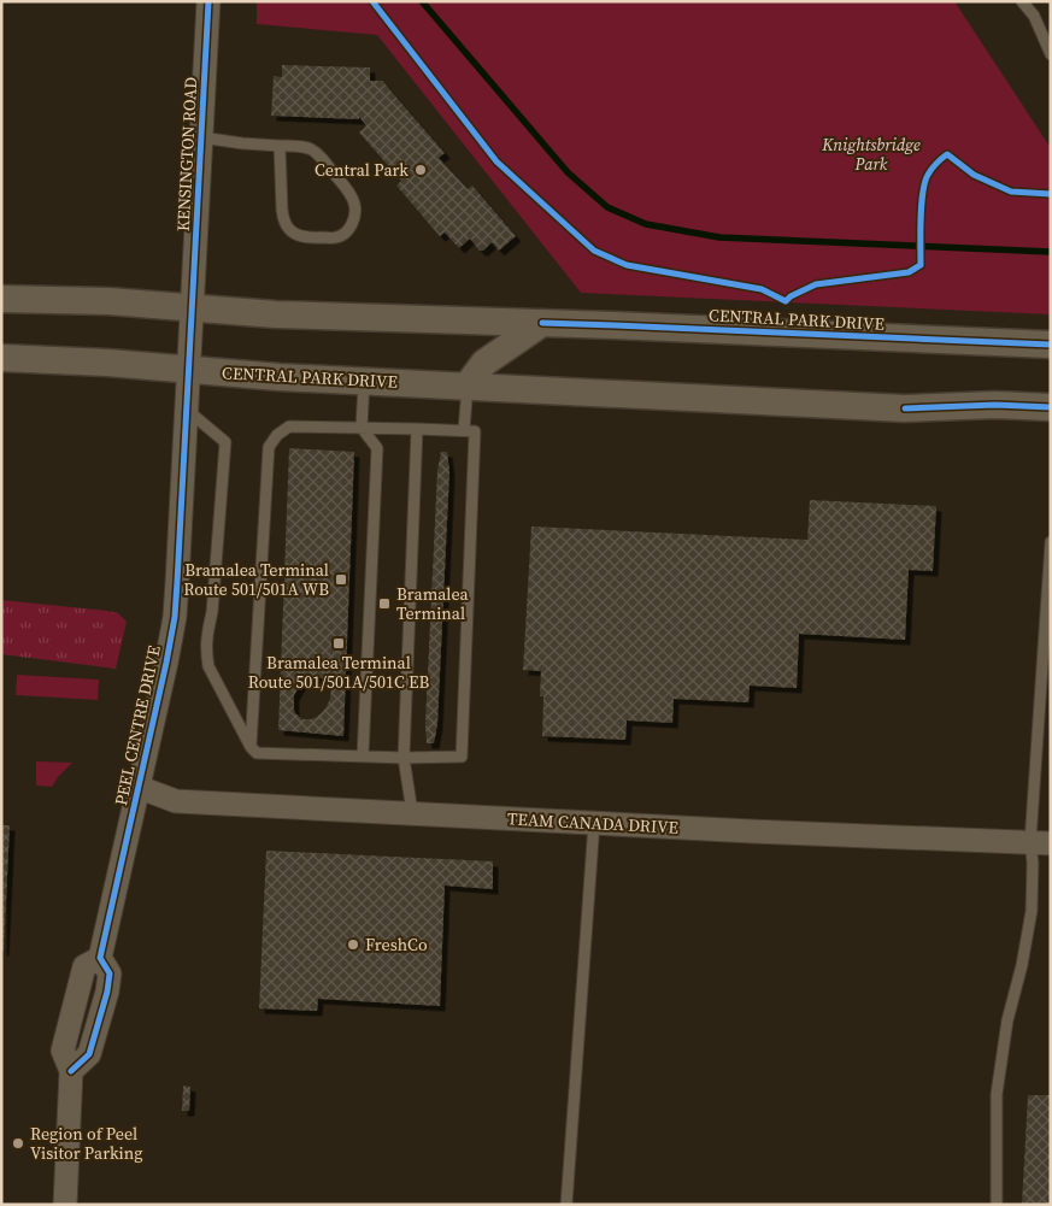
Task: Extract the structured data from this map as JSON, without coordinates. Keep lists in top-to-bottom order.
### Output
{
  "streets": {
    "street": [
      "KENSINGTON ROAD",
      "CENTRAL PARK DRIVE",
      "PEEL CENTRE DRIVE",
      "TEAM CANADA DRIVE"
    ]
  },
  "crossings": [
    ["KENSINGTON ROAD", "CENTRAL PARK DRIVE"],
    ["KENSINGTON ROAD", "PEEL CENTRE DRIVE"],
    ["CENTRAL PARK DRIVE", "PEEL CENTRE DRIVE"],
    ["PEEL CENTRE DRIVE", "TEAM CANADA DRIVE"]
  ],
  "parks": ["Knightsbridge Park"],
  "places": {
    "other": ["Central Park", "FreshCo", "Region of Peel Visitor Parking"],
    "transit": ["Bramalea Terminal Route 501/501A WB", "Bramalea Terminal", "Bramalea Terminal Route 501/501A/501C EB"]
  }
}
